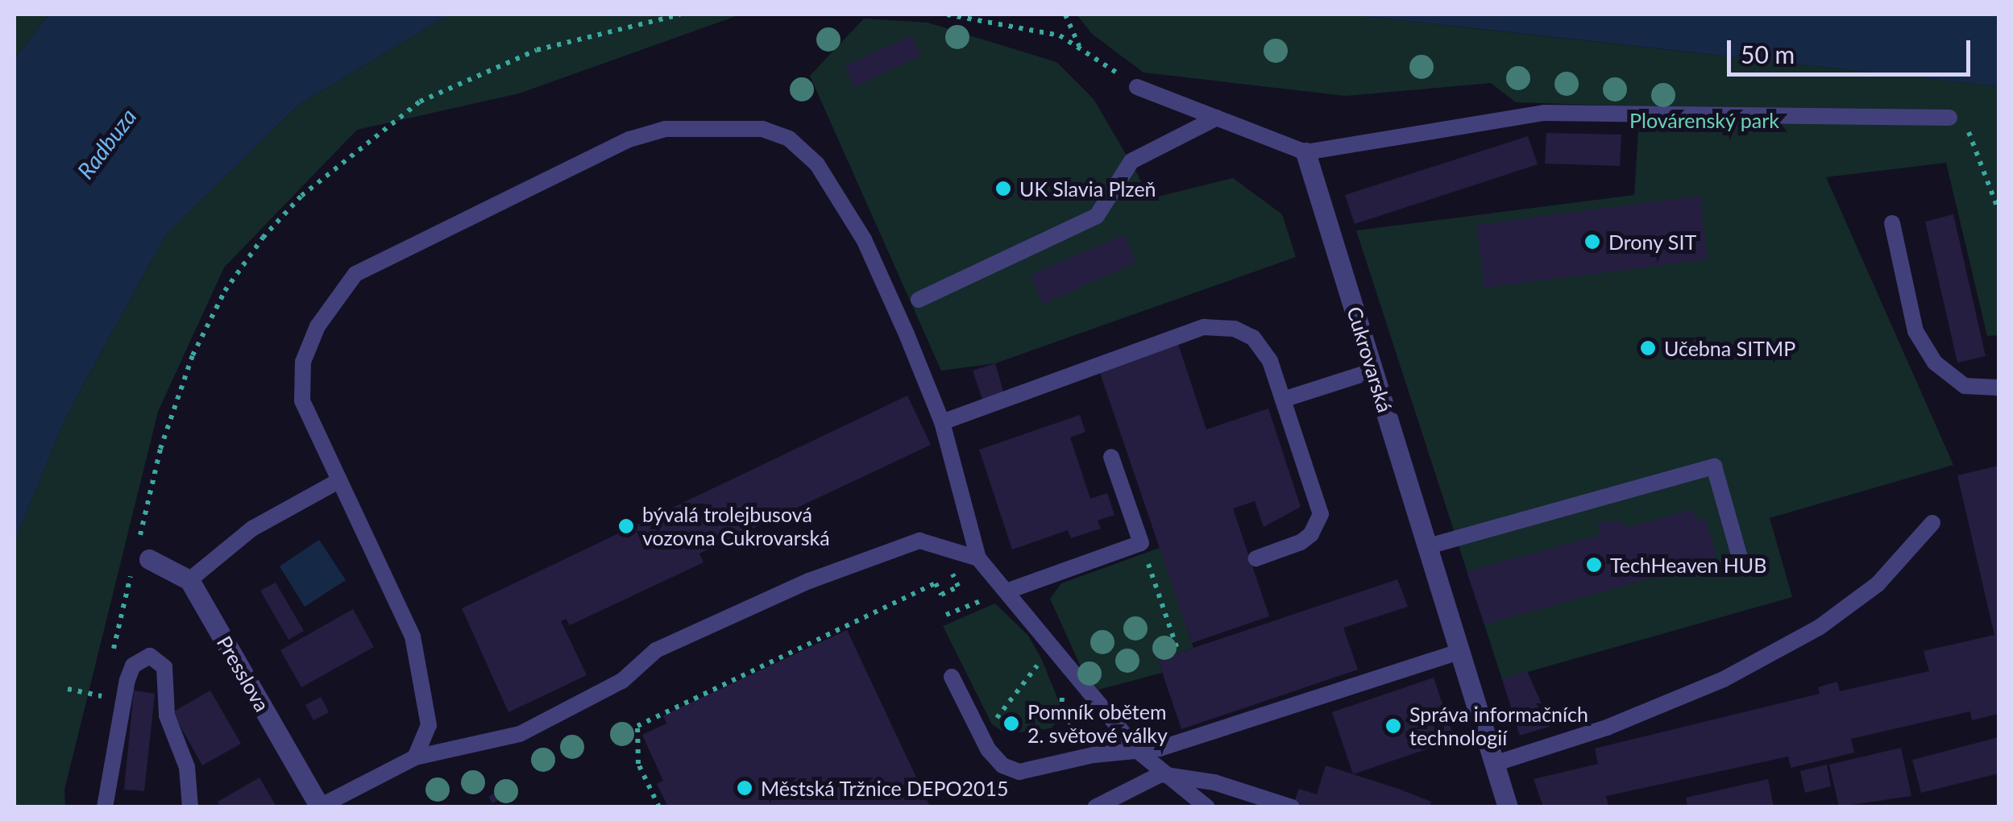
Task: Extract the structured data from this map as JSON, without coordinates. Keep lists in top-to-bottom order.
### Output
{
  "streets": {
    "street": ["Cukrovarská", "Presslova"]
  },
  "water": ["Radbuza"],
  "parks": ["Plovárenský park"],
  "places": [
    "UK Slavia Plzeň",
    "Drony SIT",
    "Učebna SITMP",
    "bývalá trolejbusová vozovna Cukrovarská",
    "TechHeaven HUB",
    "Pomník obětem 2. světové války",
    "Správa informačních technologií",
    "Městská Tržnice DEPO2015"
  ],
  "scale_bar": "50 m"
}
